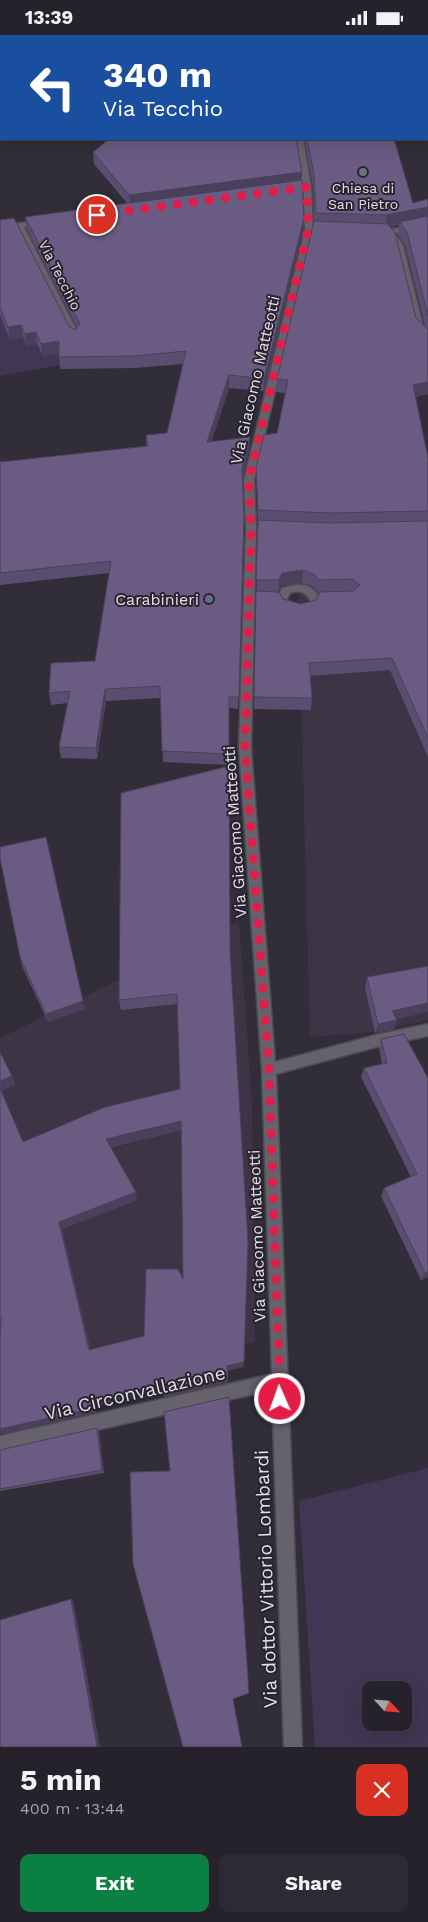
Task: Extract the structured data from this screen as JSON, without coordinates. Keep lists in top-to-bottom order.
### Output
{
  "streets": {
    "street": [
      "Via Tecchio",
      "Via Giacomo Matteotti",
      "Via Circonvallazione",
      "Via dottor Vittorio Lombardi"
    ]
  },
  "crossings": [
    ["Via Giacomo Matteotti", "Via Circonvallazione"],
    ["Via Giacomo Matteotti", "Via dottor Vittorio Lombardi"],
    ["Via Circonvallazione", "Via dottor Vittorio Lombardi"]
  ],
  "places": ["Chiesa di San Pietro", "Carabinieri"],
  "north": "bottom right",
  "page": {
    "status": "13:39",
    "turn": ["340 m", "Via Tecchio"],
    "heading": ["5 min", "400 m · 13:44"],
    "buttons": ["Exit", "Share"]
  }
}
